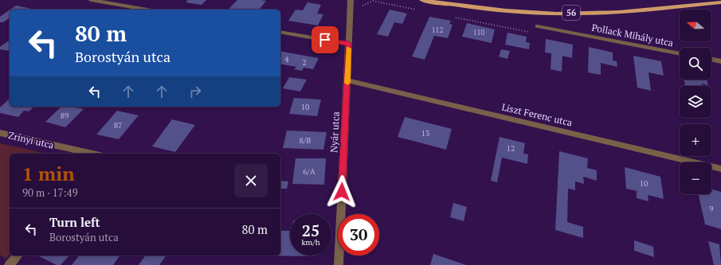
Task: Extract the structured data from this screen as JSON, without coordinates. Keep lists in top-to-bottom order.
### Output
{
  "streets": {
    "main road": ["56", "Pollack Mihály utca"],
    "street": ["Liszt Ferenc utca", "Nyár utca", "Zrínyi utca"]
  },
  "crossings": [
    ["Liszt Ferenc utca", "Nyár utca"]
  ],
  "house_numbers": [
    "112",
    "110",
    "4",
    "2",
    "10",
    "89",
    "87",
    "13",
    "8/B",
    "12",
    "6/A",
    "10",
    "9"
  ],
  "north": "left",
  "page": {
    "map_buttons": ["+", "−"],
    "turn": ["80 m", "Borostyán utca"],
    "heading": ["1 min", "90 m · 17:49"],
    "list": [
      {
        "name": "Turn left",
        "note": "Borostyán utca",
        "value": "80 m"
      }
    ],
    "speed": "25 km/h",
    "limit": "30"
  }
}
